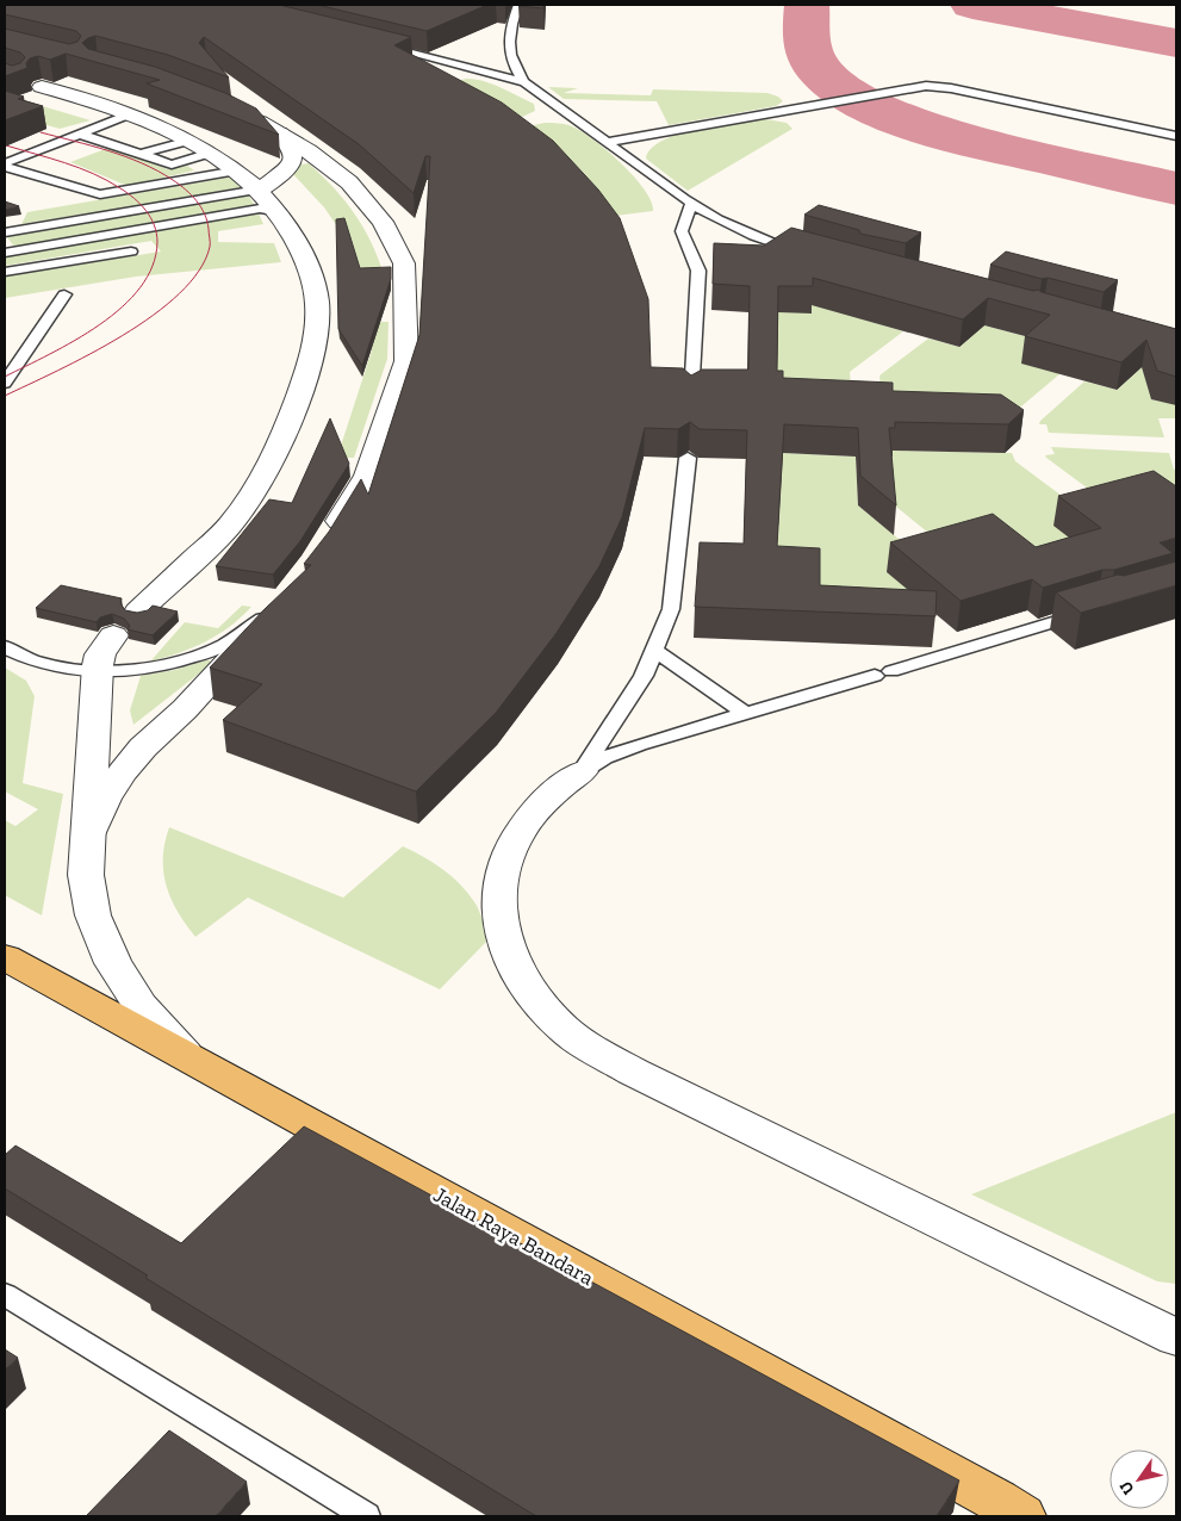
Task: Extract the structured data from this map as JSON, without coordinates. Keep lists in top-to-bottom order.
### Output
{
  "streets": {
    "main road": ["Jalan Raya Bandara"]
  },
  "north": "bottom left"
}
